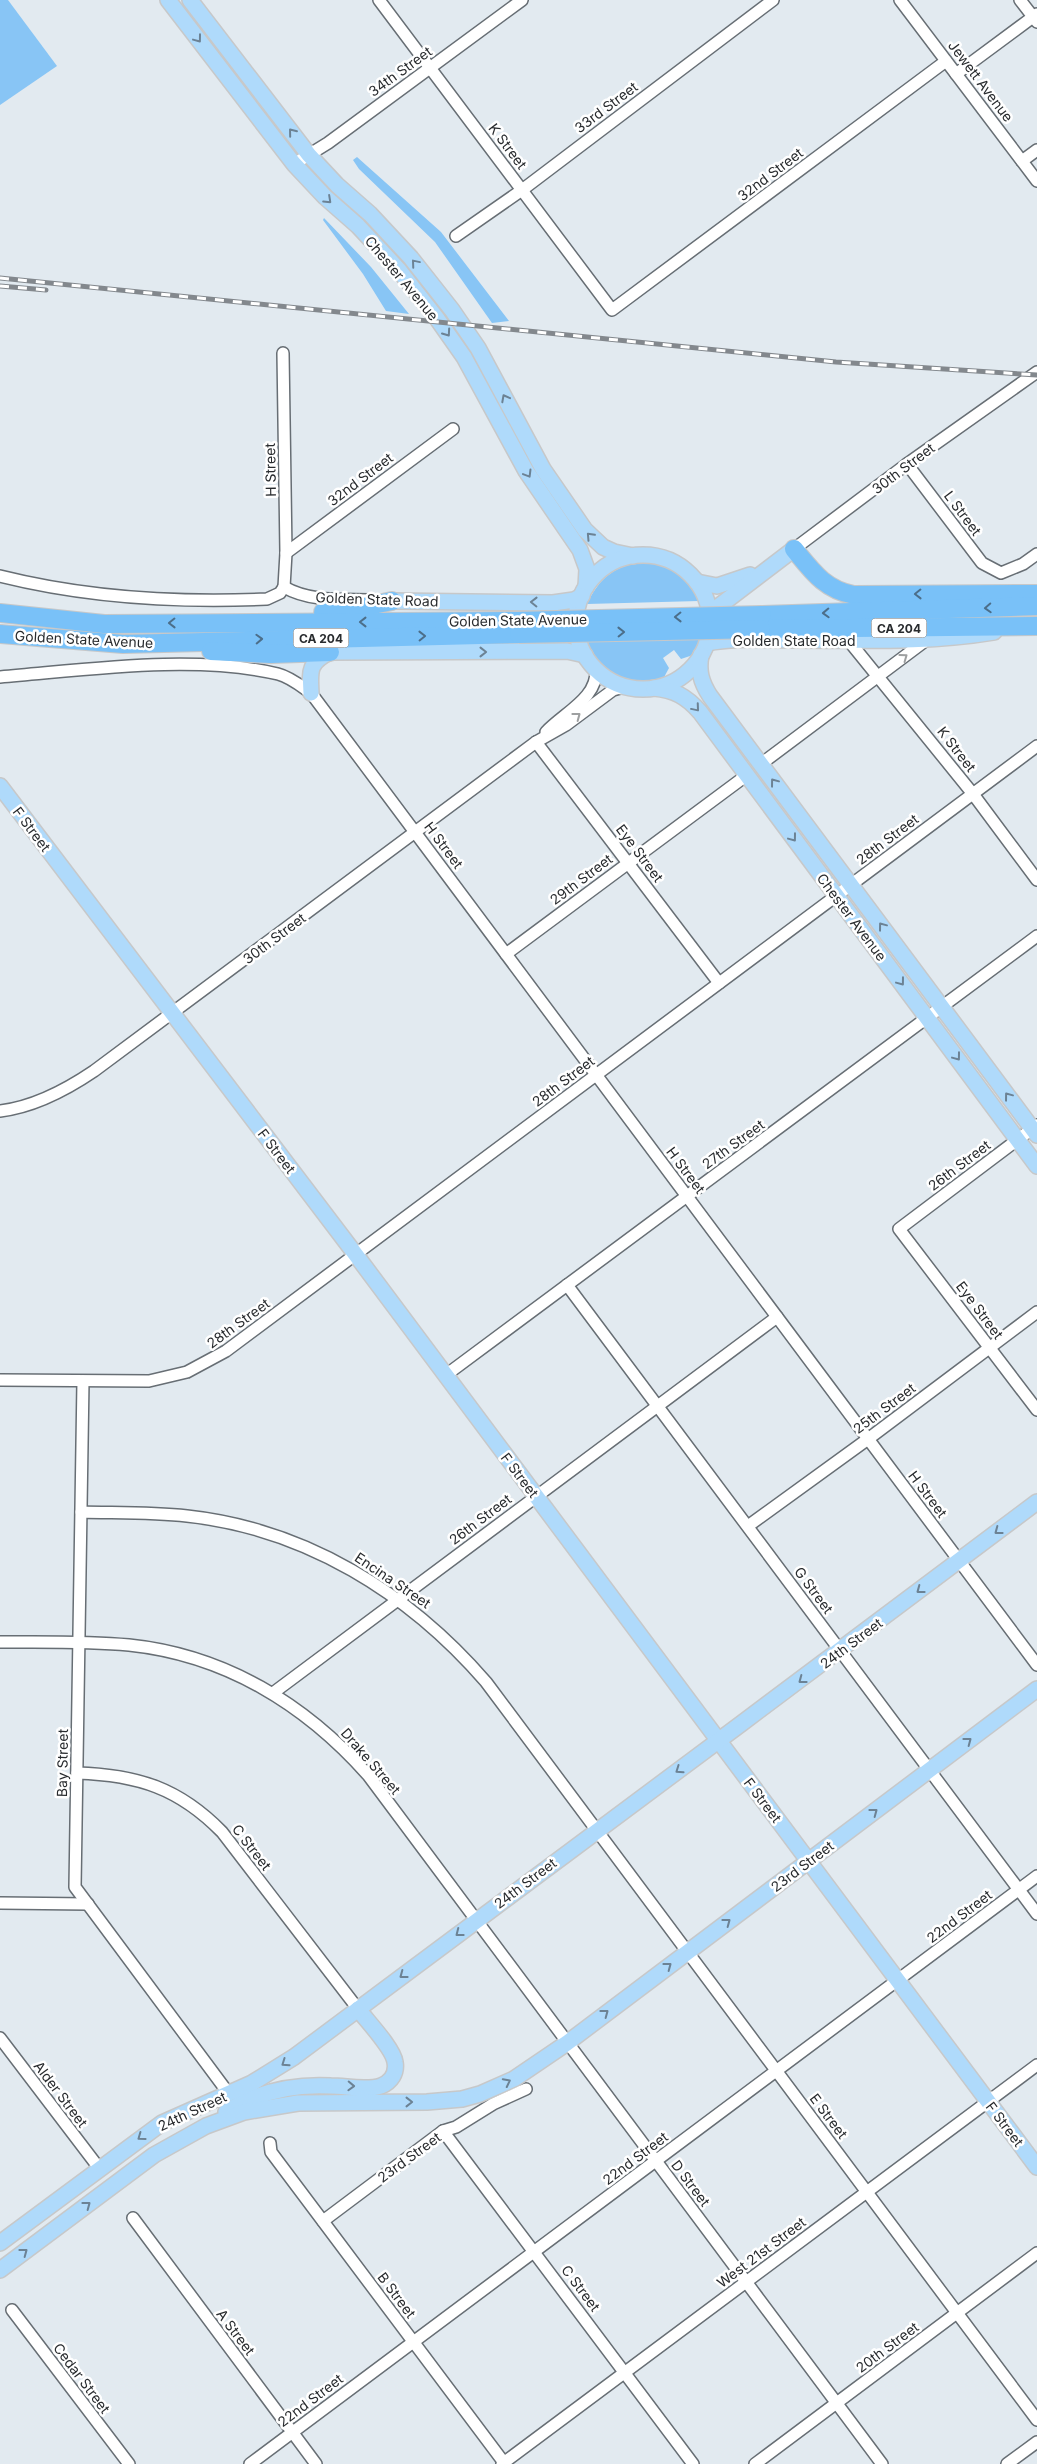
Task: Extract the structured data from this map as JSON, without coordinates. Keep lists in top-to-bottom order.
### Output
{
  "streets": {
    "highway": ["Golden State Avenue", "CA 204"],
    "main road": [
      "Chester Avenue",
      "30th Street",
      "Golden State Road",
      "F Street",
      "24th Street",
      "23rd Street"
    ],
    "street": [
      "34th Street",
      "Jewett Avenue",
      "33rd Street",
      "K Street",
      "32nd Street",
      "H Street",
      "L Street",
      "28th Street",
      "Eye Street",
      "29th Street",
      "27th Street",
      "26th Street",
      "25th Street",
      "Encina Street",
      "G Street",
      "Drake Street",
      "Bay Street",
      "C Street",
      "22nd Street",
      "Alder Street",
      "E Street",
      "D Street",
      "West 21st Street",
      "B Street",
      "A Street",
      "20th Street",
      "Cedar Street"
    ]
  },
  "crossings": [
    ["34th Street", "K Street"],
    ["34th Street", "Chester Avenue"],
    ["Jewett Avenue", "32nd Street"],
    ["33rd Street", "K Street"],
    ["K Street", "32nd Street"],
    ["K Street", "Golden State Road"],
    ["K Street", "28th Street"],
    ["32nd Street", "H Street"],
    ["Chester Avenue", "30th Street"],
    ["Chester Avenue", "Golden State Road"],
    ["Chester Avenue", "28th Street"],
    ["Chester Avenue", "29th Street"],
    ["Chester Avenue", "27th Street"],
    ["Chester Avenue", "26th Street"],
    ["30th Street", "H Street"],
    ["30th Street", "L Street"],
    ["30th Street", "Golden State Road"],
    ["30th Street", "F Street"],
    ["30th Street", "Eye Street"],
    ["H Street", "Golden State Road"],
    ["H Street", "28th Street"],
    ["H Street", "29th Street"],
    ["H Street", "27th Street"],
    ["H Street", "26th Street"],
    ["H Street", "25th Street"],
    ["H Street", "24th Street"],
    ["Golden State Road", "Golden State Avenue"],
    ["F Street", "28th Street"],
    ["F Street", "27th Street"],
    ["F Street", "26th Street"],
    ["F Street", "24th Street"],
    ["F Street", "23rd Street"],
    ["F Street", "22nd Street"],
    ["F Street", "West 21st Street"],
    ["28th Street", "Eye Street"],
    ["28th Street", "Bay Street"],
    ["Eye Street", "29th Street"],
    ["Eye Street", "26th Street"],
    ["Eye Street", "25th Street"],
    ["27th Street", "G Street"],
    ["26th Street", "Encina Street"],
    ["26th Street", "G Street"],
    ["26th Street", "Drake Street"],
    ["25th Street", "G Street"],
    ["Encina Street", "24th Street"],
    ["Encina Street", "Bay Street"],
    ["Encina Street", "E Street"],
    ["G Street", "24th Street"],
    ["G Street", "23rd Street"],
    ["G Street", "22nd Street"],
    ["24th Street", "Drake Street"],
    ["24th Street", "Bay Street"],
    ["24th Street", "C Street"],
    ["24th Street", "23rd Street"],
    ["24th Street", "Alder Street"],
    ["24th Street", "E Street"],
    ["24th Street", "D Street"],
    ["Drake Street", "Bay Street"],
    ["Drake Street", "D Street"],
    ["Bay Street", "C Street"],
    ["C Street", "23rd Street"],
    ["C Street", "22nd Street"],
    ["C Street", "West 21st Street"],
    ["23rd Street", "E Street"],
    ["23rd Street", "D Street"],
    ["23rd Street", "B Street"],
    ["22nd Street", "E Street"],
    ["22nd Street", "D Street"],
    ["22nd Street", "B Street"],
    ["22nd Street", "A Street"],
    ["E Street", "West 21st Street"],
    ["E Street", "20th Street"],
    ["D Street", "West 21st Street"],
    ["D Street", "20th Street"],
    ["West 21st Street", "B Street"]
  ],
  "one_way": ["23rd Street"]
}
